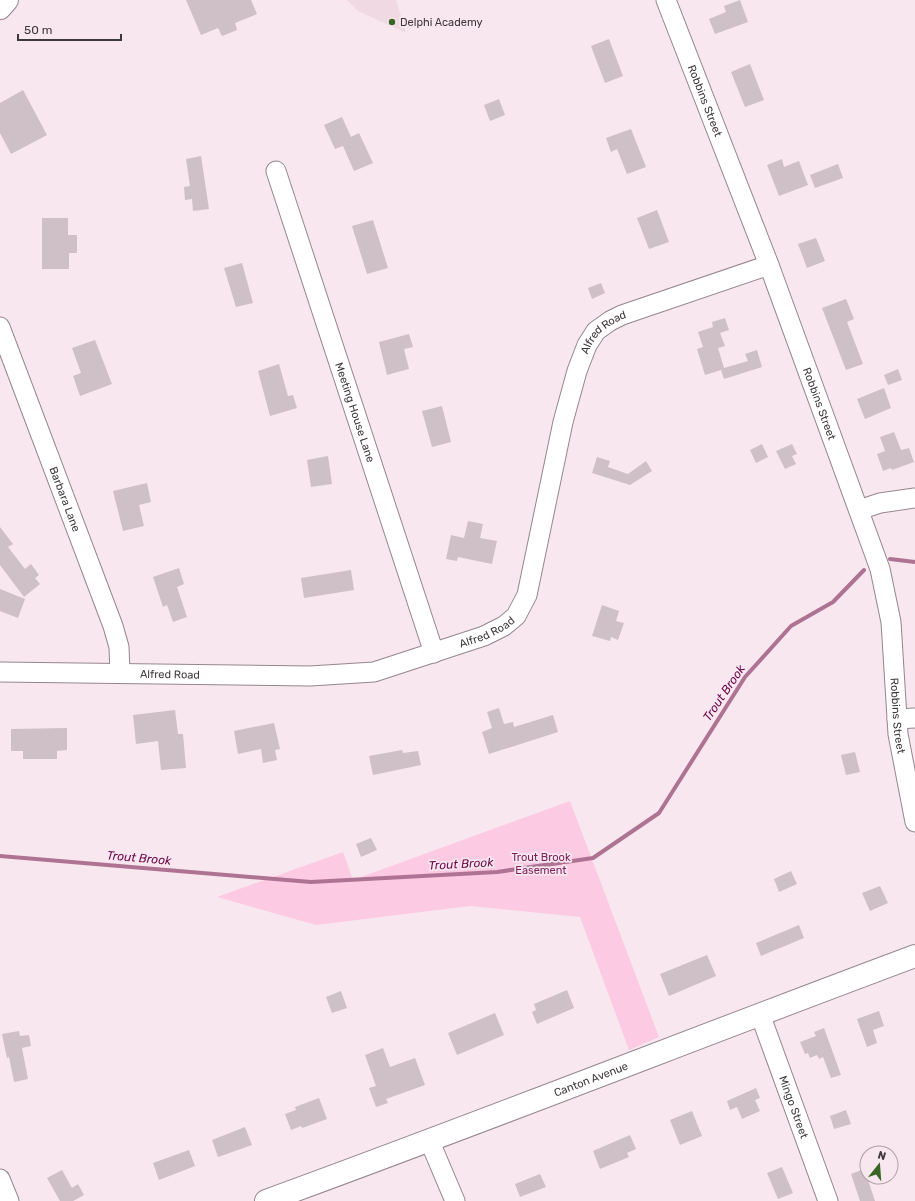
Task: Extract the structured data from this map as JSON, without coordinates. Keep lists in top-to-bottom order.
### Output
{
  "streets": {
    "main road": ["Canton Avenue"],
    "street": [
      "Robbins Street",
      "Alfred Road",
      "Meeting House Lane",
      "Barbara Lane",
      "Mingo Street"
    ]
  },
  "crossings": [
    ["Robbins Street", "Alfred Road"],
    ["Alfred Road", "Meeting House Lane"],
    ["Alfred Road", "Barbara Lane"],
    ["Canton Avenue", "Mingo Street"]
  ],
  "water": ["Trout Brook"],
  "parks": ["Trout Brook Easement"],
  "places": ["Delphi Academy"],
  "scale_bar": "50 m",
  "north": "top"
}
